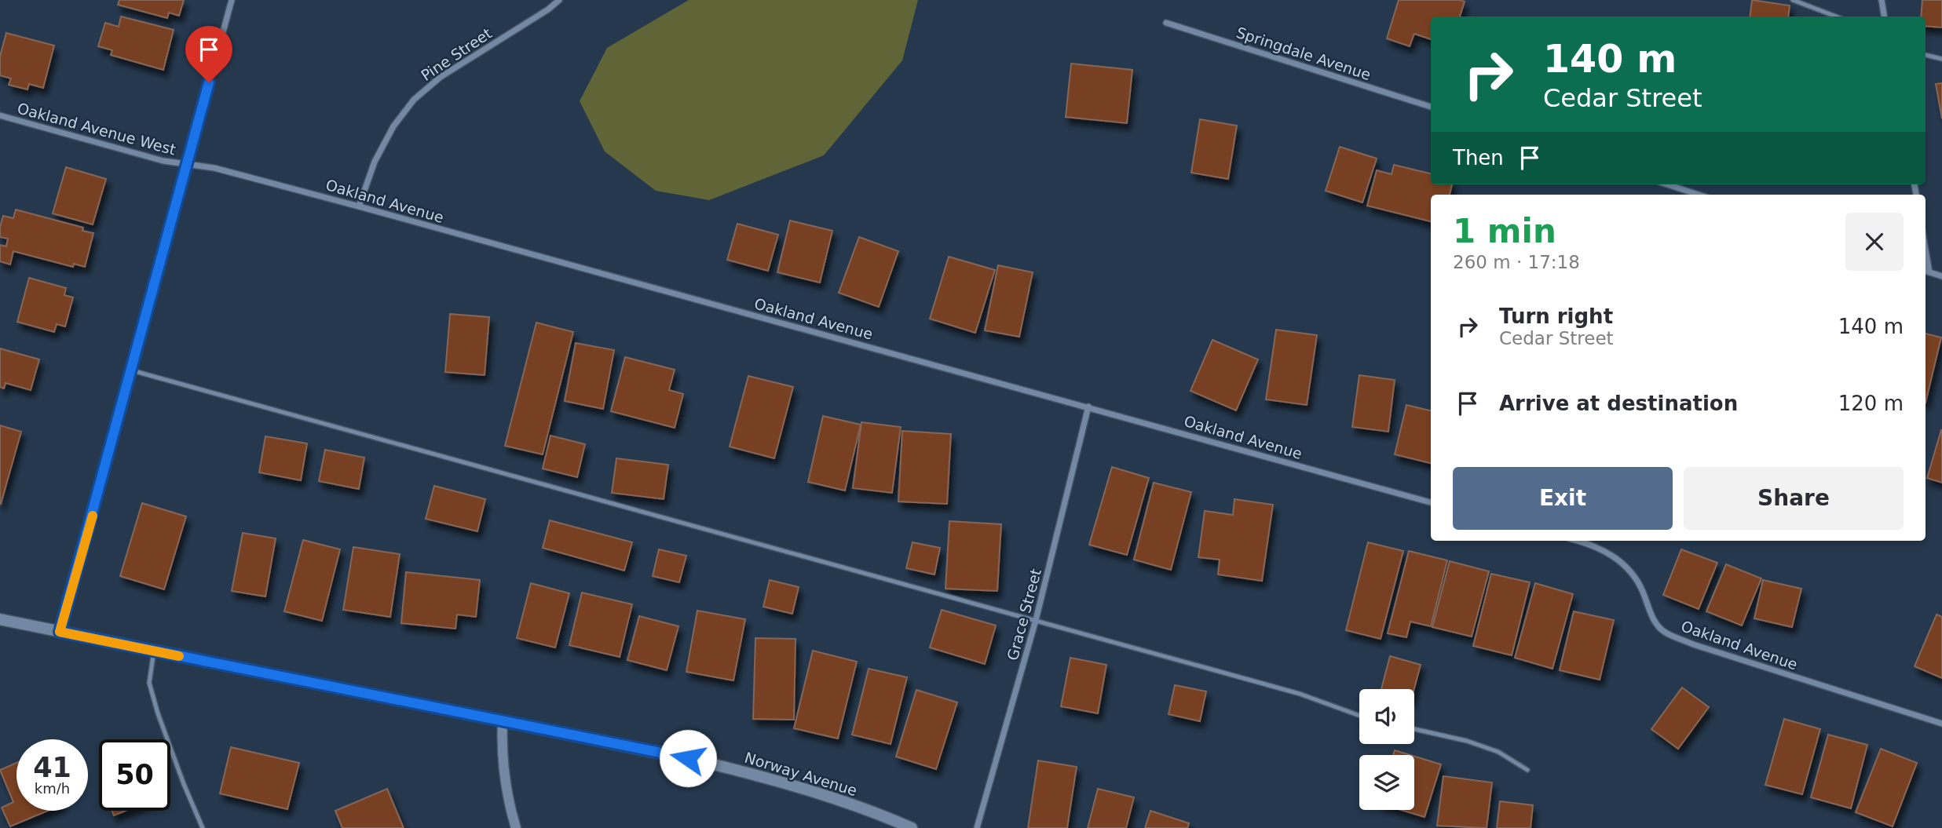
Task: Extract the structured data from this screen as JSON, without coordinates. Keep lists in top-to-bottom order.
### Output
{
  "streets": {
    "main road": ["Norway Avenue"],
    "street": [
      "Springdale Avenue",
      "Pine Street",
      "Oakland Avenue West",
      "Oakland Avenue",
      "Grace Street"
    ]
  },
  "crossings": [
    ["Pine Street", "Oakland Avenue"],
    ["Oakland Avenue West", "Oakland Avenue"],
    ["Oakland Avenue", "Grace Street"]
  ],
  "page": {
    "turn": ["140 m", "Cedar Street"],
    "then": "Then",
    "heading": ["1 min", "260 m · 17:18"],
    "list": [
      {
        "name": "Turn right",
        "note": "Cedar Street",
        "value": "140 m"
      },
      {
        "name": "Arrive at destination",
        "value": "120 m"
      }
    ],
    "buttons": ["Exit", "Share"],
    "speed": "41 km/h",
    "limit": "50"
  }
}
